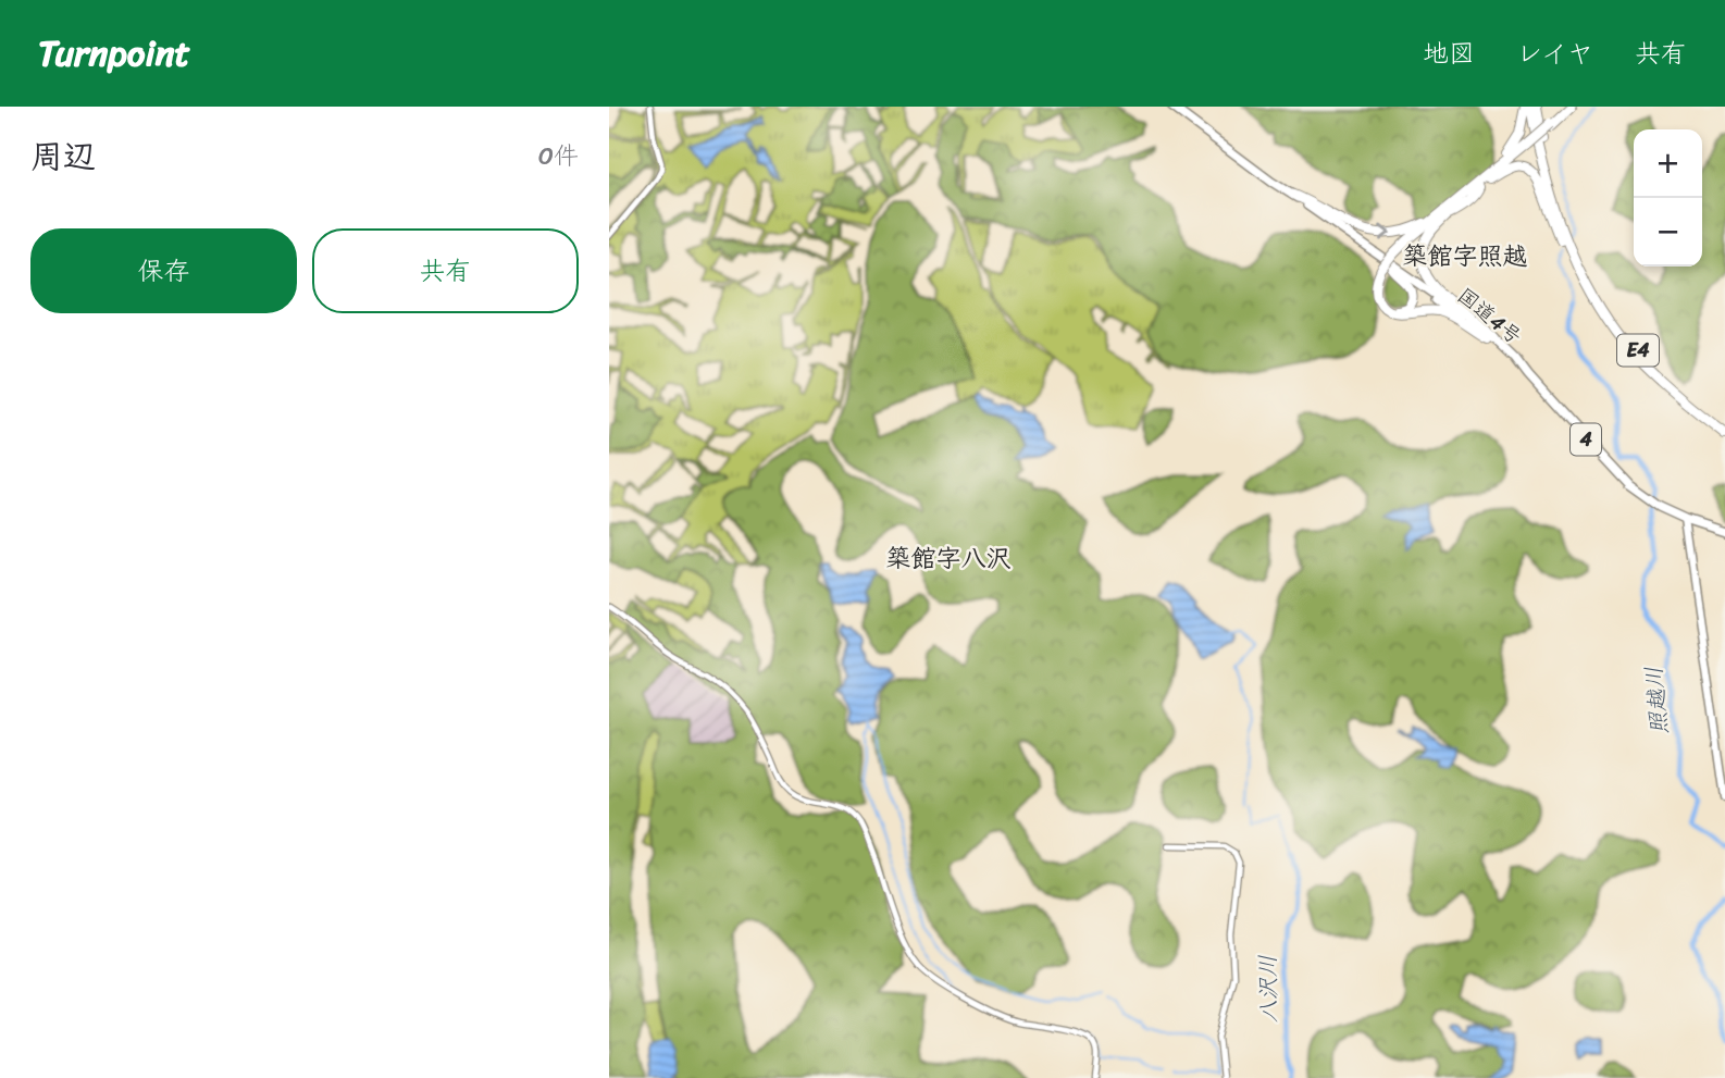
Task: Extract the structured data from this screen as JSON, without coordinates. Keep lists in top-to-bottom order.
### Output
{
  "streets": {
    "highway": ["国道4号", "E4", "4"]
  },
  "districts": ["築館字照越", "築館字八沢"],
  "water": ["照越川", "八沢川"],
  "page": {
    "header": "Turnpoint",
    "nav": ["地図", "レイヤ", "共有"],
    "heading": ["周辺", "0件"],
    "map_buttons": ["+", "−"],
    "buttons": ["保存", "共有"]
  }
}
